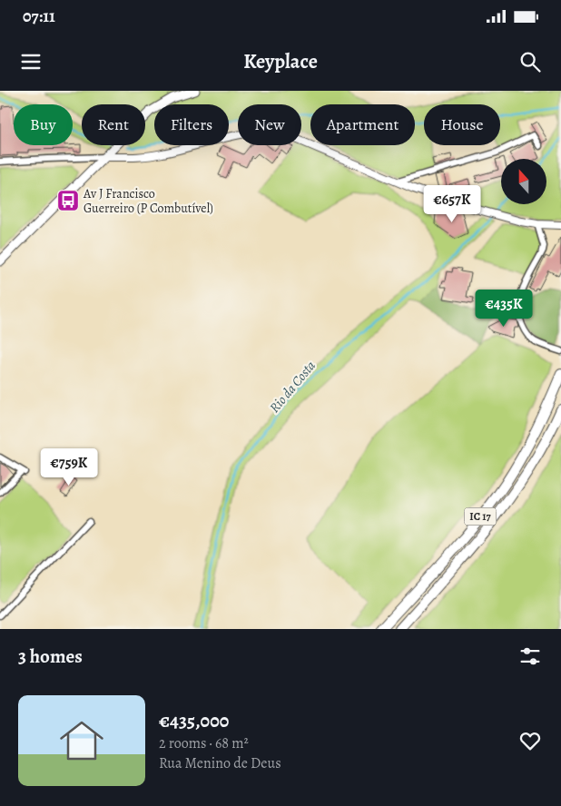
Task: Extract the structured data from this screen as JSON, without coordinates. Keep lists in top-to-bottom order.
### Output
{
  "streets": {
    "highway": ["IC 17"]
  },
  "water": ["Rio da Costa"],
  "places": {
    "bus stop": ["Av J Francisco Guerreiro (P Combutível)"]
  },
  "north": "top",
  "page": {
    "status": "07:11",
    "header": "Keyplace",
    "chip": [
      "Buy",
      "Rent",
      "Filters",
      "New",
      "Apartment",
      "House"
    ],
    "price": ["€657K", "€435K", "€759K"],
    "heading": "3 homes",
    "list": [
      {
        "name": "€435,000",
        "note": "2 rooms · 68 m² · Rua Menino de Deus"
      }
    ]
  }
}
